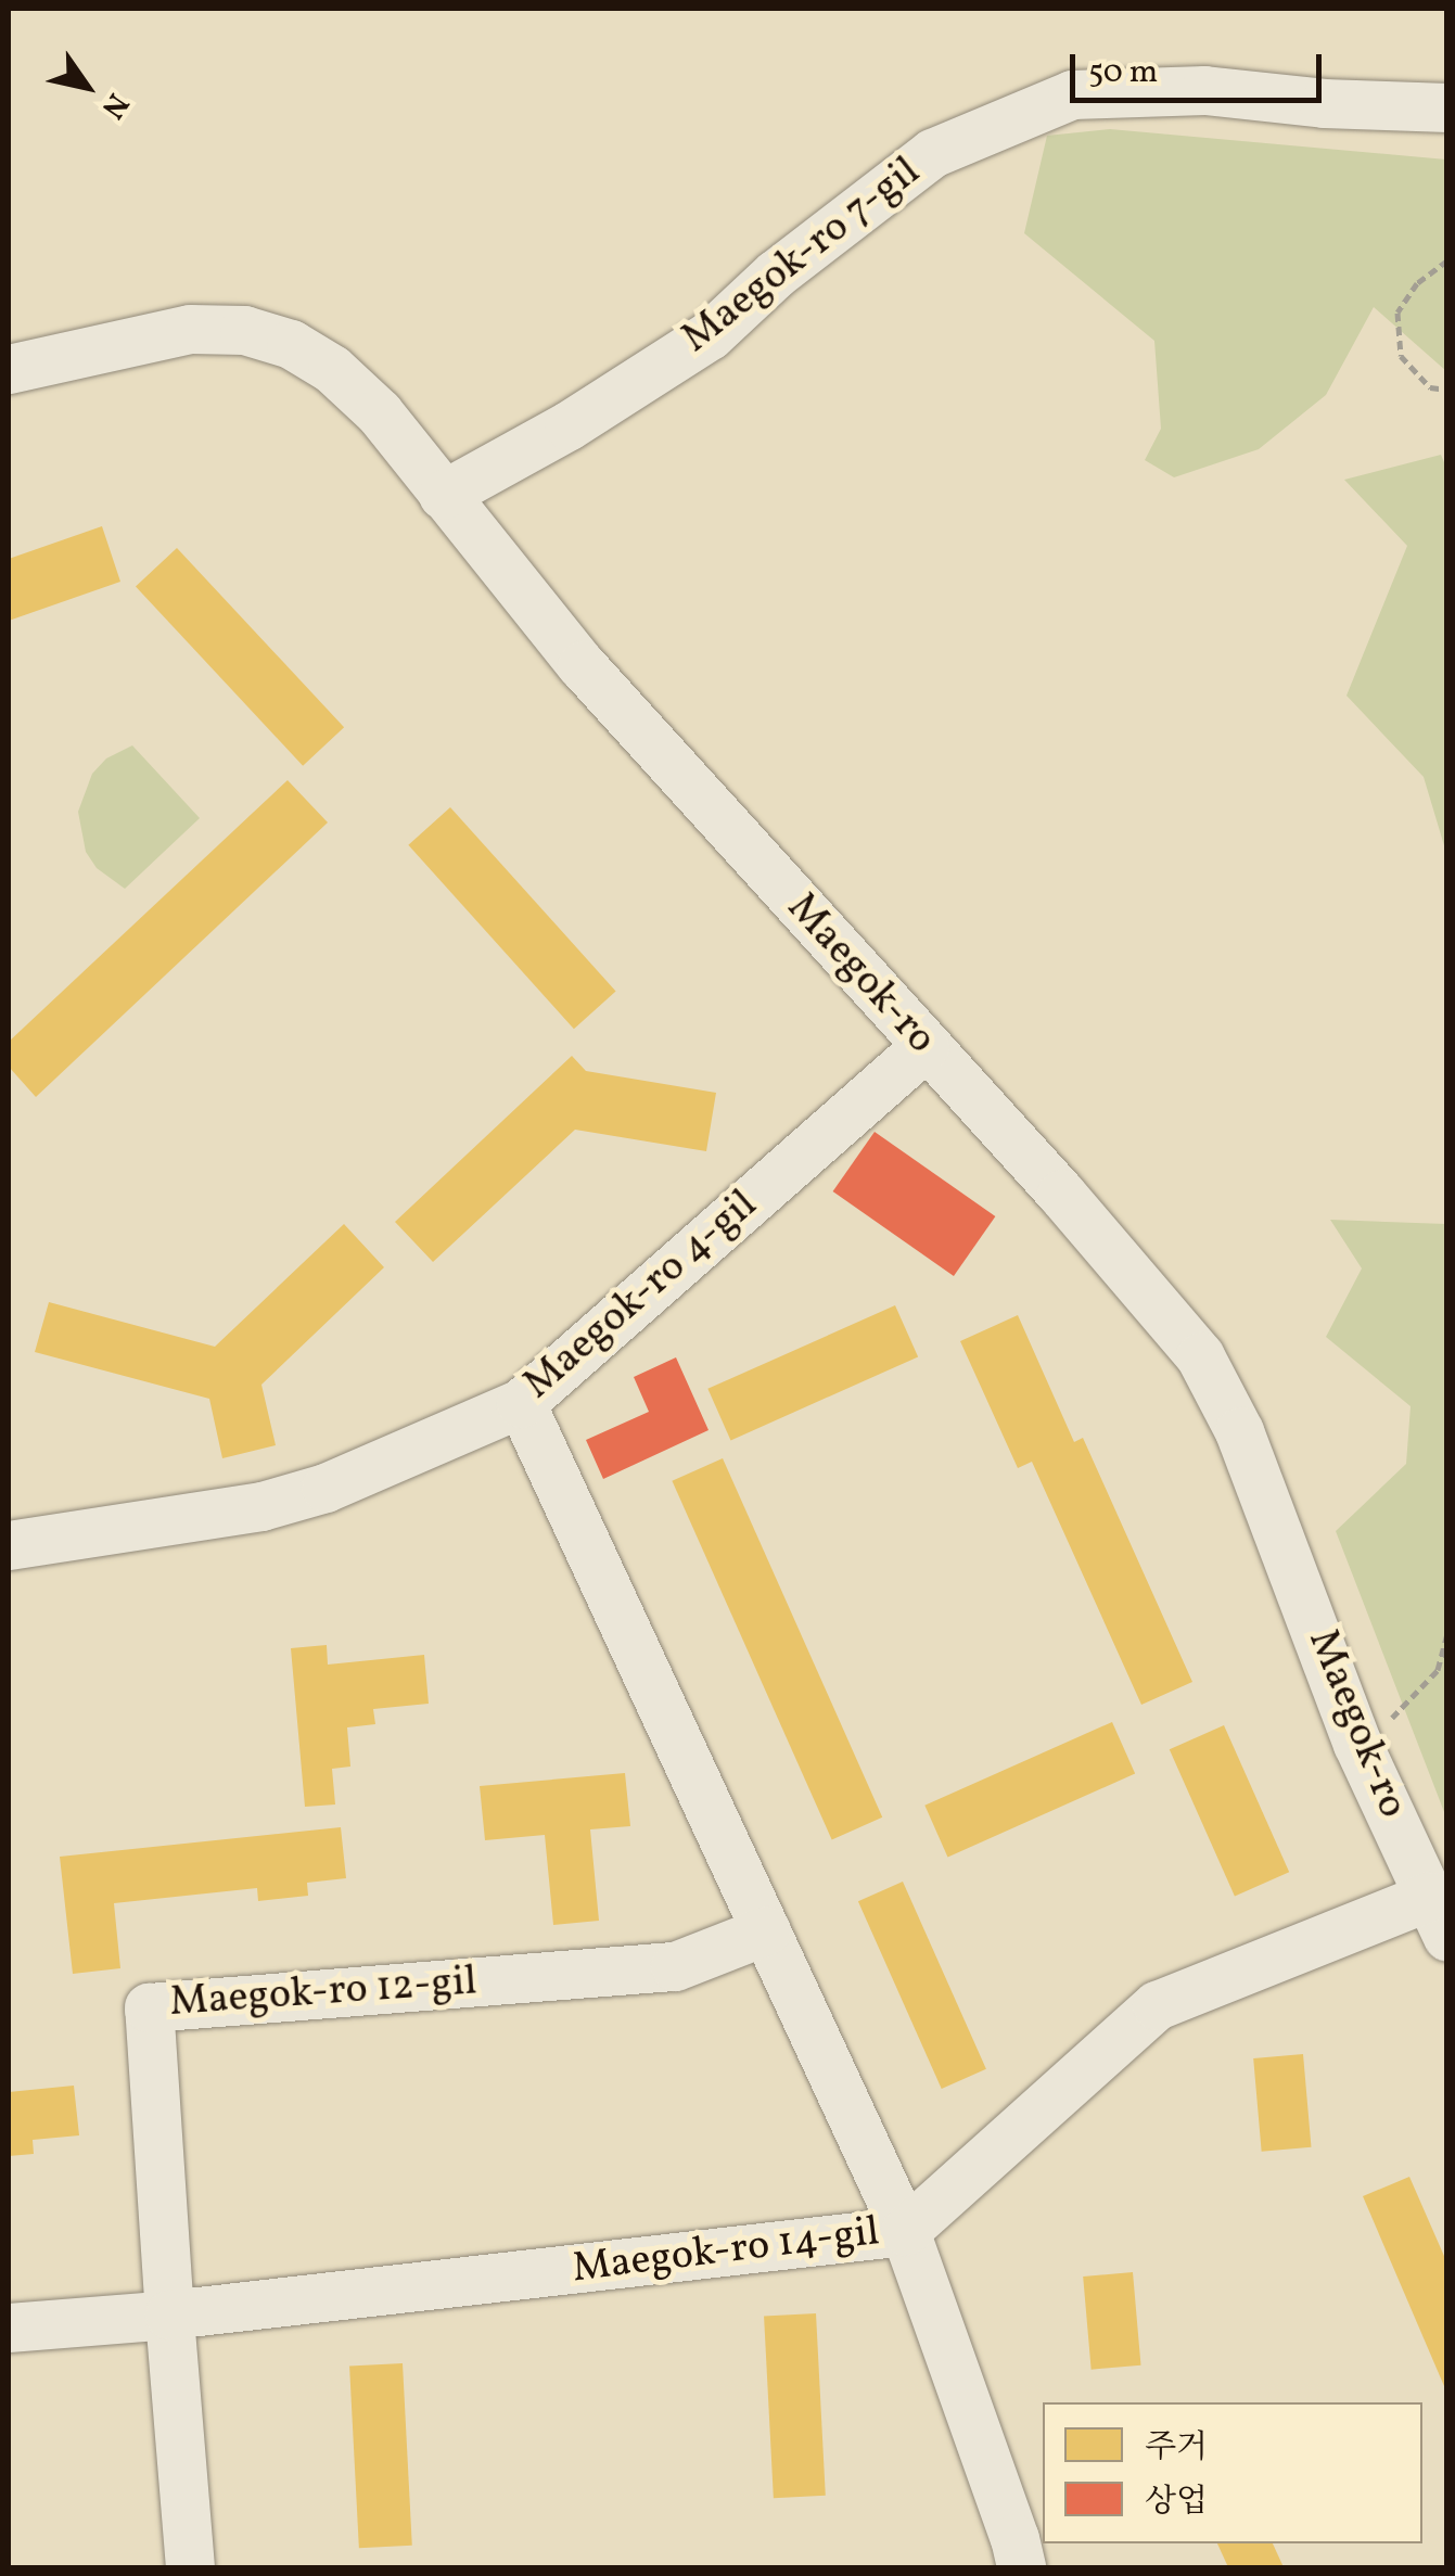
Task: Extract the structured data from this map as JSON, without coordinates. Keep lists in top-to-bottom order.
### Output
{
  "streets": {
    "street": [
      "Maegok-ro 7-gil",
      "Maegok-ro",
      "Maegok-ro 4-gil",
      "Maegok-ro 12-gil",
      "Maegok-ro 14-gil"
    ]
  },
  "crossings": [
    ["Maegok-ro 7-gil", "Maegok-ro"],
    ["Maegok-ro", "Maegok-ro 4-gil"],
    ["Maegok-ro", "Maegok-ro 14-gil"],
    ["Maegok-ro 12-gil", "Maegok-ro 14-gil"]
  ],
  "legend": ["주거", "상업"],
  "scale_bar": "50 m",
  "north": "bottom right"
}
